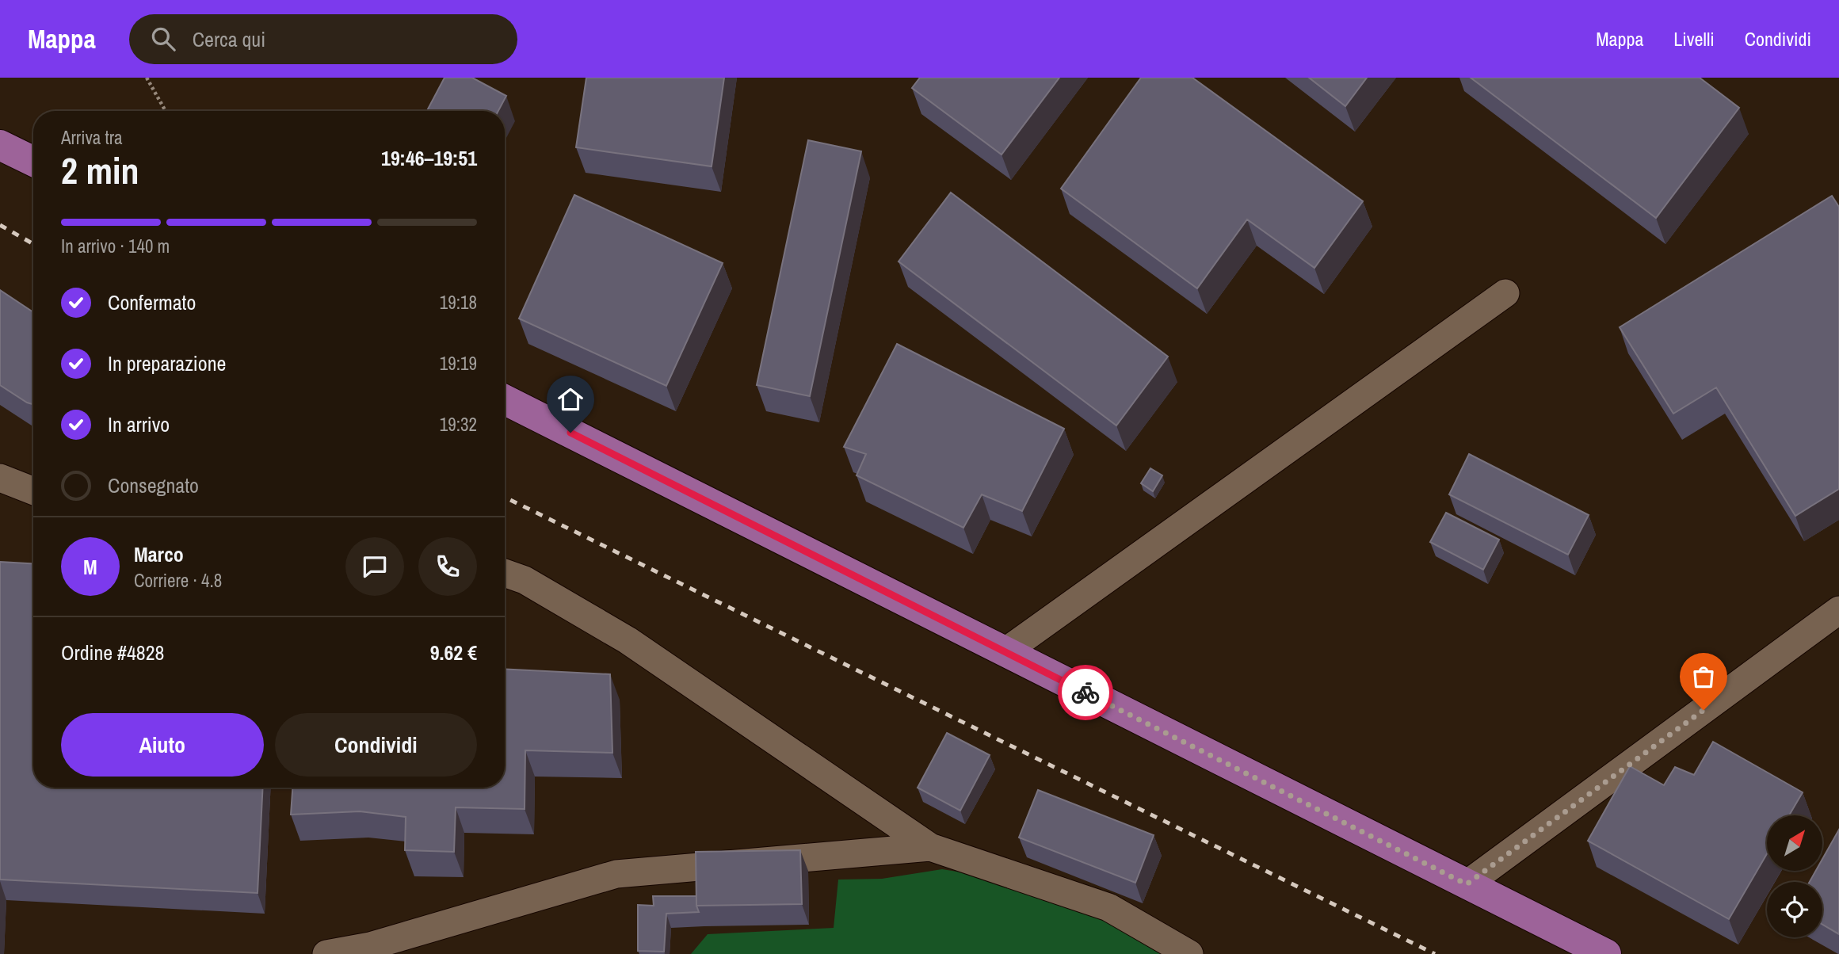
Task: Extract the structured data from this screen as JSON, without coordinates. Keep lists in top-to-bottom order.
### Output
{
  "north": "top right",
  "page": {
    "header": "Mappa",
    "search": "Cerca qui",
    "nav": ["Mappa", "Livelli", "Condividi"],
    "heading": ["2 min", "Arriva tra", "19:46–19:51"],
    "panel": [
      "Marco",
      "Corriere · 4.8",
      "Ordine #4828",
      "9.62 €"
    ],
    "bar": "In arrivo · 140 m",
    "list": [
      ["Confermato", "19:18"],
      ["In preparazione", "19:19"],
      ["In arrivo", "19:32"],
      "Consegnato"
    ],
    "round": "M",
    "buttons": ["Aiuto", "Condividi"]
  }
}
